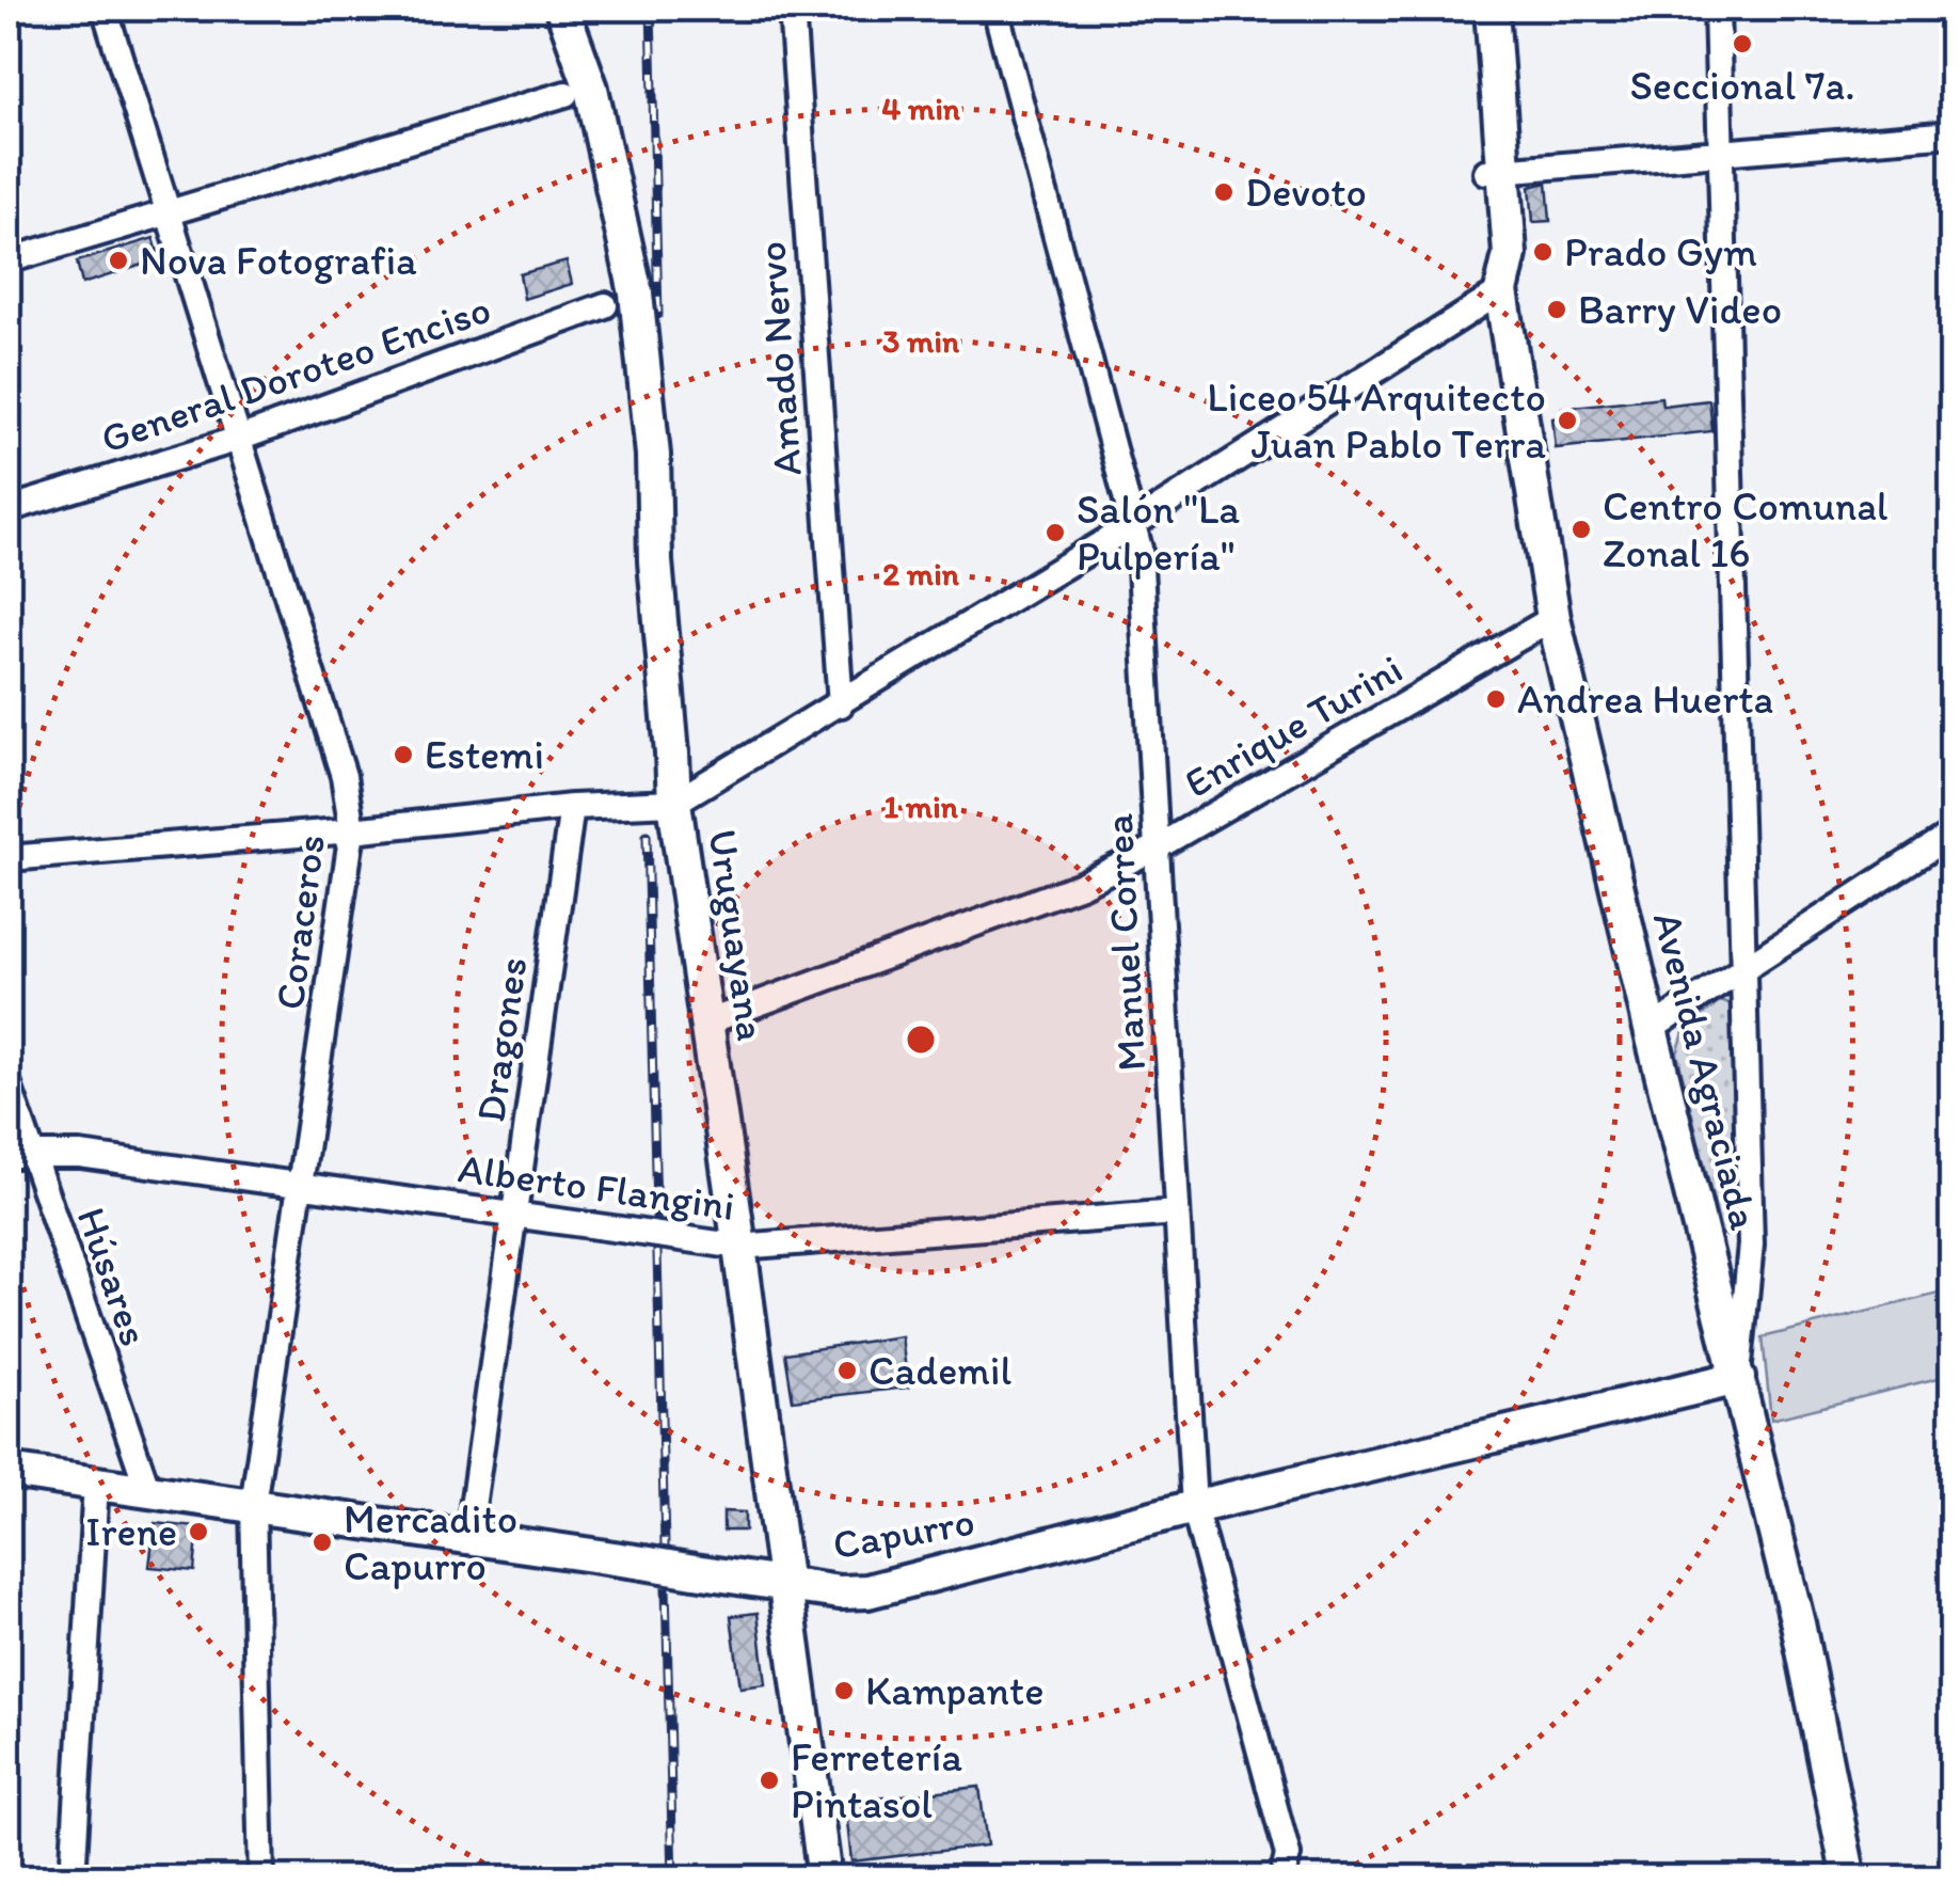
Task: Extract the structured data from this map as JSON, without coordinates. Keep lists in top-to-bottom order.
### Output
{
  "streets": {
    "street": [
      "Amado Nervo",
      "General Doroteo Enciso",
      "Enrique Turini",
      "Coraceros",
      "Uruguayana",
      "Manuel Correa",
      "Dragones",
      "Avenida Agraciada",
      "Alberto Flangini",
      "Húsares",
      "Capurro"
    ]
  },
  "crossings": [
    ["General Doroteo Enciso", "Coraceros"],
    ["Enrique Turini", "Uruguayana"],
    ["Enrique Turini", "Manuel Correa"],
    ["Enrique Turini", "Avenida Agraciada"],
    ["Coraceros", "Alberto Flangini"],
    ["Coraceros", "Capurro"],
    ["Uruguayana", "Alberto Flangini"],
    ["Uruguayana", "Capurro"],
    ["Manuel Correa", "Alberto Flangini"],
    ["Manuel Correa", "Capurro"],
    ["Dragones", "Alberto Flangini"],
    ["Dragones", "Capurro"],
    ["Avenida Agraciada", "Capurro"],
    ["Alberto Flangini", "Húsares"],
    ["Húsares", "Capurro"]
  ],
  "places": [
    "Seccional 7a.",
    "Devoto",
    "Prado Gym",
    "Nova Fotografia",
    "Barry Video",
    "Liceo 54 Arquitecto Juan Pablo Terra",
    "Centro Comunal Zonal 16",
    "Salón \"La Pulpería\"",
    "Andrea Huerta",
    "Estemi",
    "Cademil",
    "Irene",
    "Mercadito Capurro",
    "Kampante",
    "Ferretería Pintasol"
  ],
  "rings": [
    "4 min",
    "3 min",
    "2 min",
    "1 min"
  ]
}
